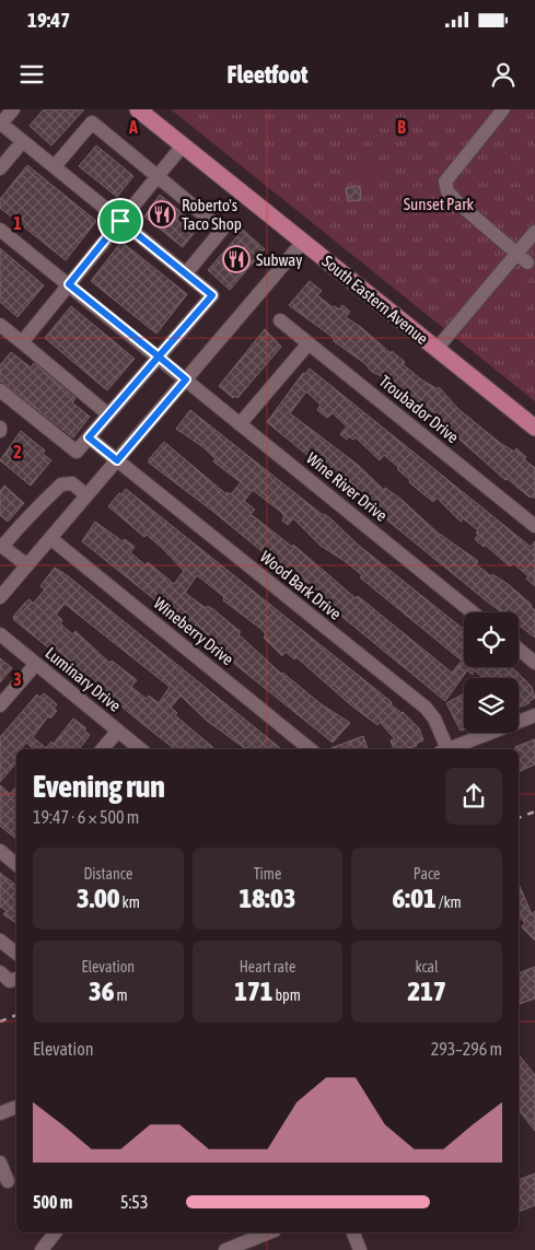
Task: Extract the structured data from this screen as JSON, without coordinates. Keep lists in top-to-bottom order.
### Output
{
  "streets": {
    "main road": ["South Eastern Avenue"],
    "street": [
      "Troubador Drive",
      "Wine River Drive",
      "Wood Bark Drive",
      "Wineberry Drive",
      "Luminary Drive"
    ]
  },
  "parks": ["Sunset Park"],
  "places": {
    "restaurant": ["Roberto's Taco Shop", "Subway"]
  },
  "page": {
    "status": "19:47",
    "header": "Fleetfoot",
    "heading": ["Evening run", "19:47 · 6 × 500 m"],
    "stats": [
      ["Distance", "3.00 km"],
      ["Time", "18:03"],
      ["Pace", "6:01 /km"],
      ["Elevation", "36 m"],
      ["Heart rate", "171 bpm"],
      ["kcal", "217"]
    ],
    "chart": ["Elevation", "293–296 m"],
    "list": [
      {
        "name": "500 m",
        "note": "5:53"
      }
    ]
  },
  "grid": {
    "columns": ["A", "B"],
    "rows": ["1", "2", "3"]
  }
}
